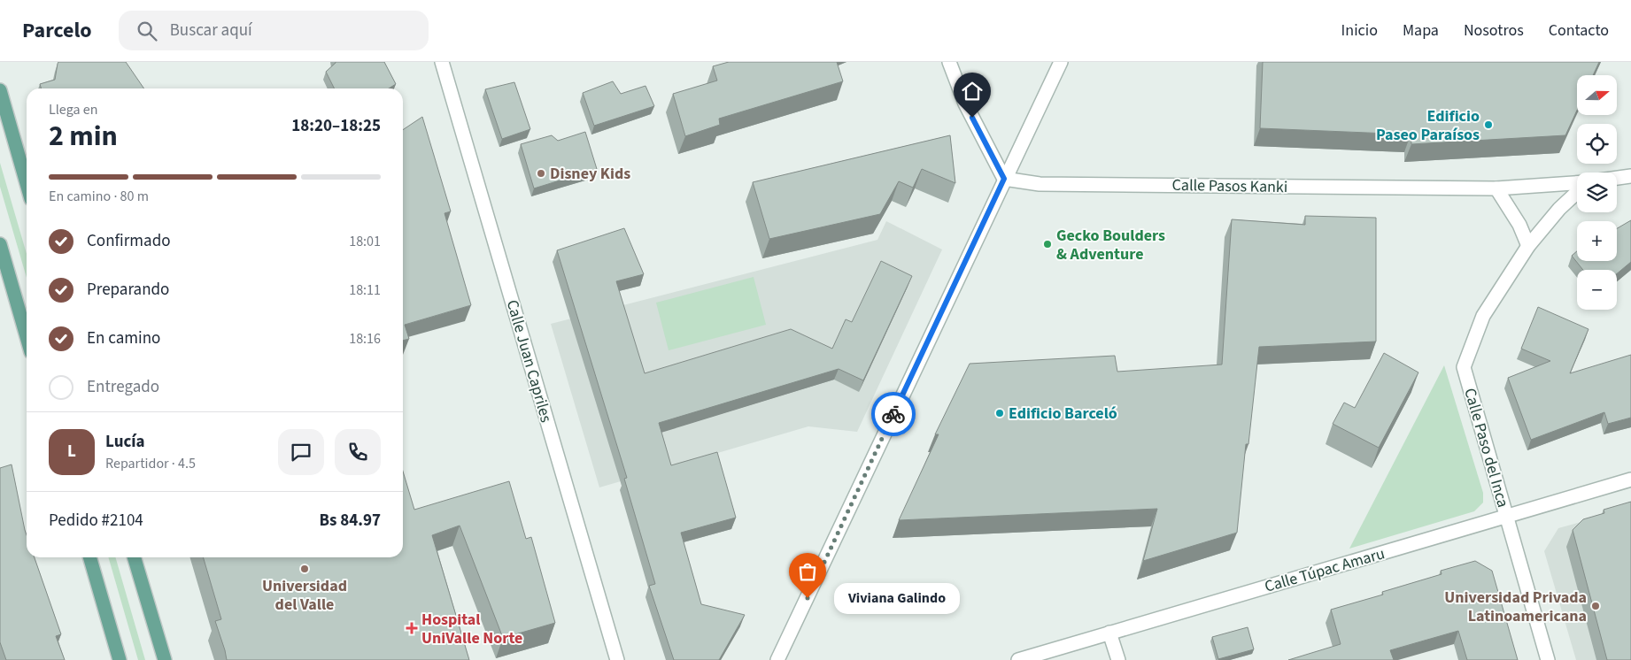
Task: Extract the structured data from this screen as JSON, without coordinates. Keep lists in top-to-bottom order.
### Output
{
  "streets": {
    "street": [
      "Calle Pasos Kanki",
      "Calle Juan Capriles",
      "Calle Paso del Inca",
      "Calle Túpac Amaru"
    ]
  },
  "crossings": [
    ["Calle Paso del Inca", "Calle Túpac Amaru"]
  ],
  "places": {
    "other": [
      "Edificio Paseo Paraísos",
      "Disney Kids",
      "Gecko Boulders & Adventure",
      "Edificio Barceló",
      "Universidad del Valle",
      "Viviana Galindo",
      "Universidad Privada Latinoamericana"
    ],
    "health": ["Hospital UniValle Norte"]
  },
  "north": "right",
  "page": {
    "header": "Parcelo",
    "search": "Buscar aquí",
    "nav": [
      "Inicio",
      "Mapa",
      "Nosotros",
      "Contacto"
    ],
    "map_buttons": ["+", "−"],
    "heading": ["2 min", "Llega en", "18:20–18:25"],
    "panel": [
      "Lucía",
      "Repartidor · 4.5",
      "Pedido #2104",
      "Bs 84.97"
    ],
    "bar": "En camino · 80 m",
    "list": [
      ["Confirmado", "18:01"],
      ["Preparando", "18:11"],
      ["En camino", "18:16"],
      "Entregado"
    ],
    "round": "L",
    "bubble": "Viviana Galindo"
  }
}
